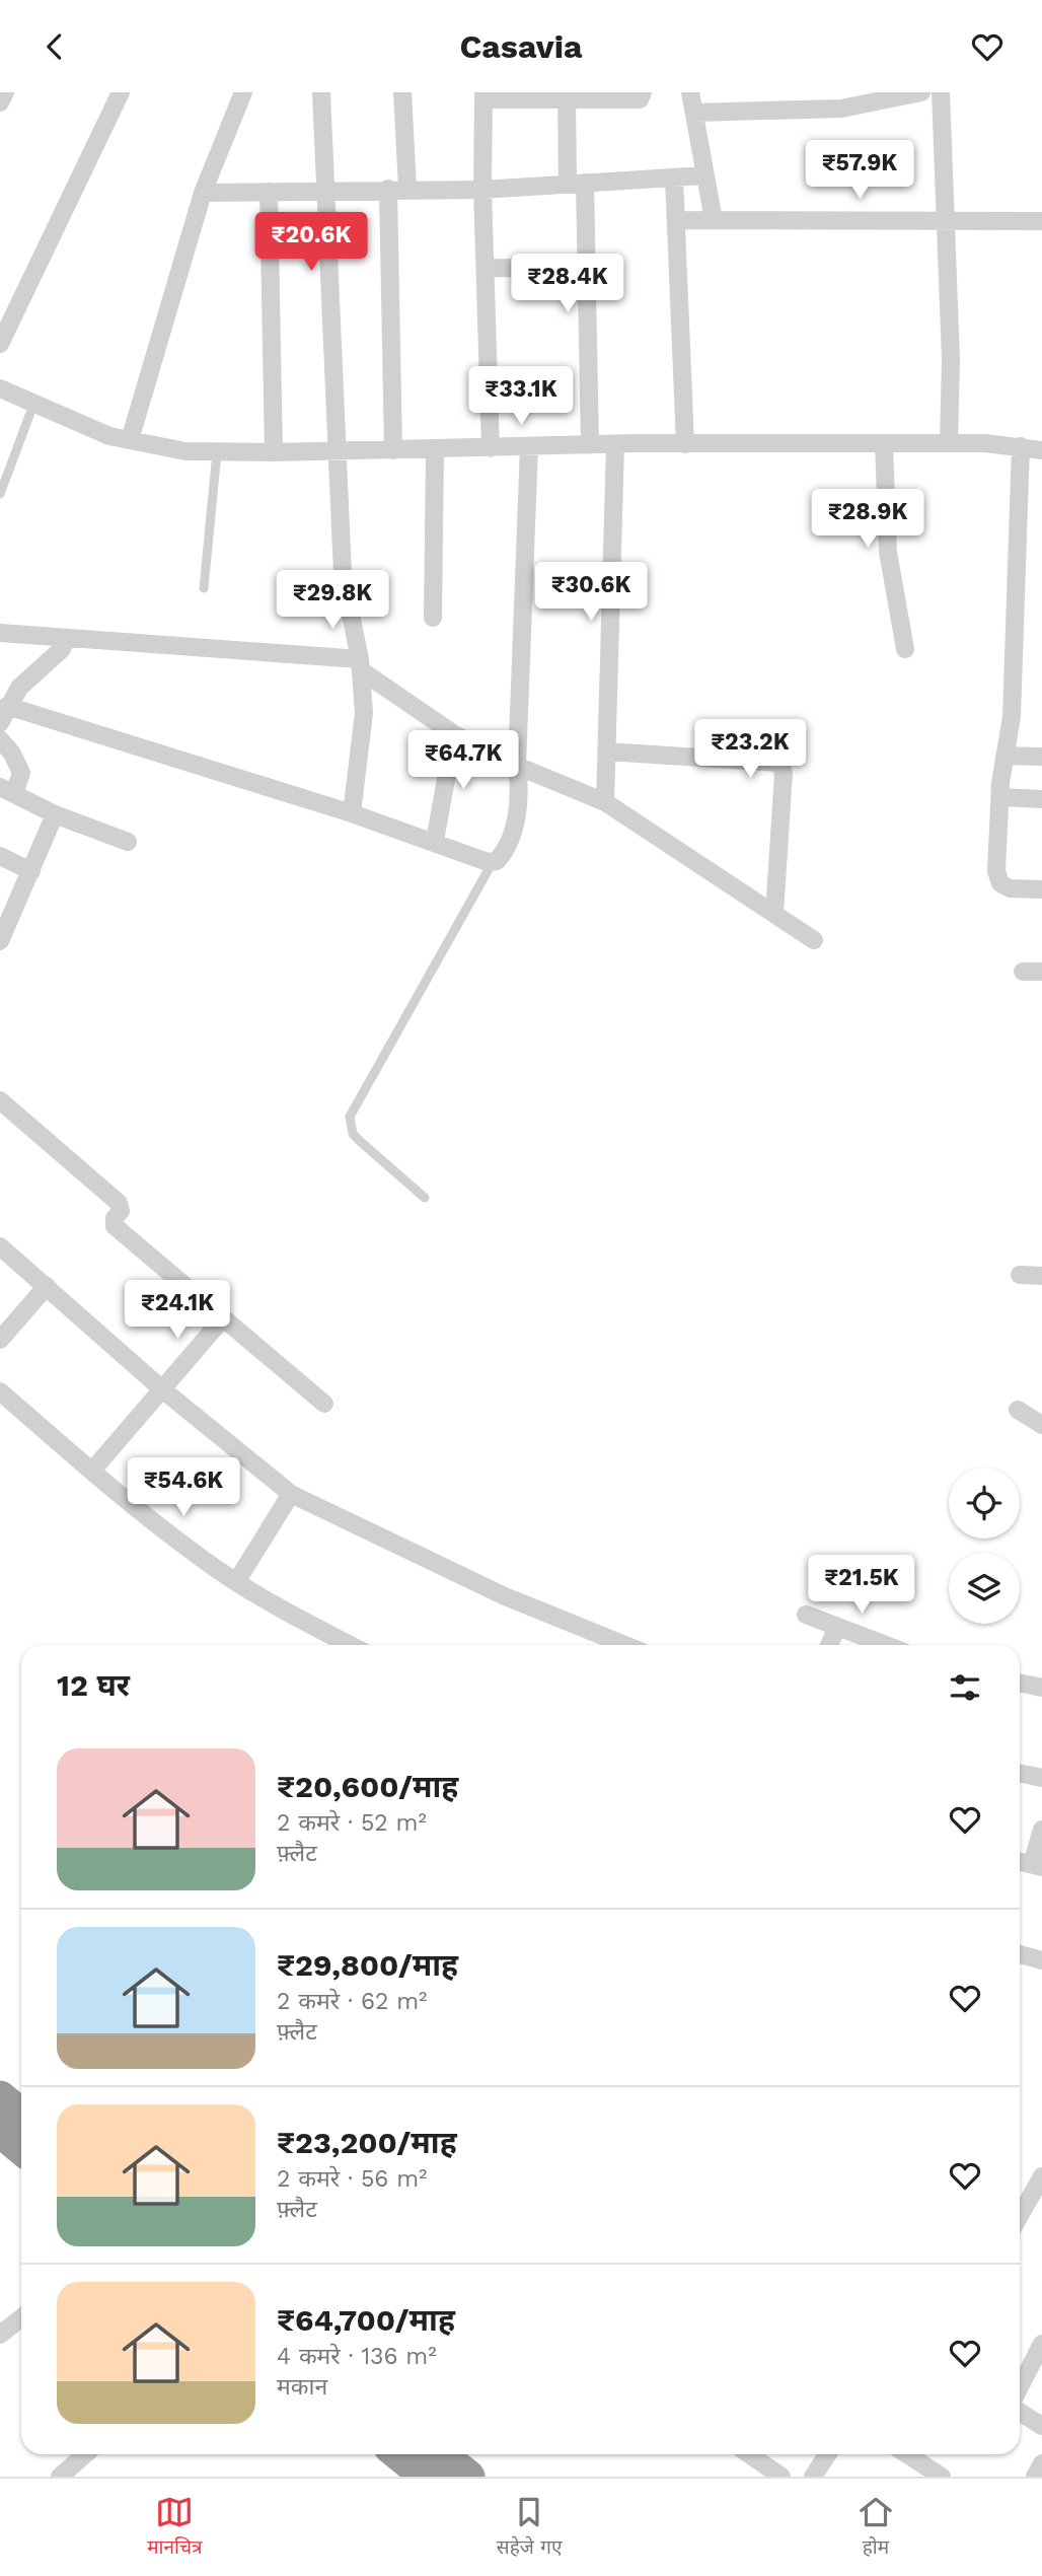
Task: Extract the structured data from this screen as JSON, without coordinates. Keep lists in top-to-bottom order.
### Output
{
  "page": {
    "header": "Casavia",
    "price": [
      "₹57.9K",
      "₹20.6K",
      "₹28.4K",
      "₹33.1K",
      "₹28.9K",
      "₹30.6K",
      "₹29.8K",
      "₹23.2K",
      "₹64.7K",
      "₹24.1K",
      "₹54.6K",
      "₹21.5K"
    ],
    "heading": "12 घर",
    "list": [
      {
        "name": "₹20,600/माह",
        "note": "2 कमरे · 52 m² · फ़्लैट"
      },
      {
        "name": "₹29,800/माह",
        "note": "2 कमरे · 62 m² · फ़्लैट"
      },
      {
        "name": "₹23,200/माह",
        "note": "2 कमरे · 56 m² · फ़्लैट"
      },
      {
        "name": "₹64,700/माह",
        "note": "4 कमरे · 136 m² · मकान"
      }
    ],
    "tabs": ["मानचित्र", "सहेजे गए", "होम"]
  }
}
